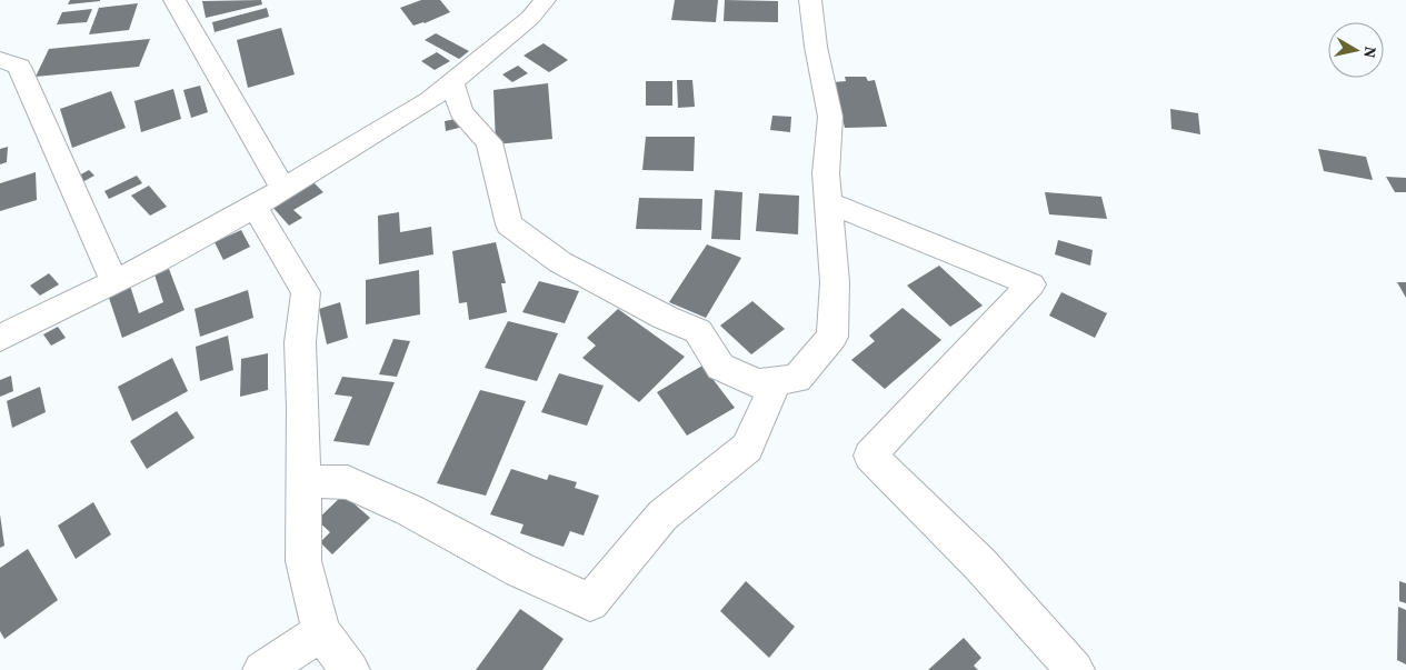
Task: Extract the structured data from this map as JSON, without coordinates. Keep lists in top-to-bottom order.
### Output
{
  "north": "right"
}
